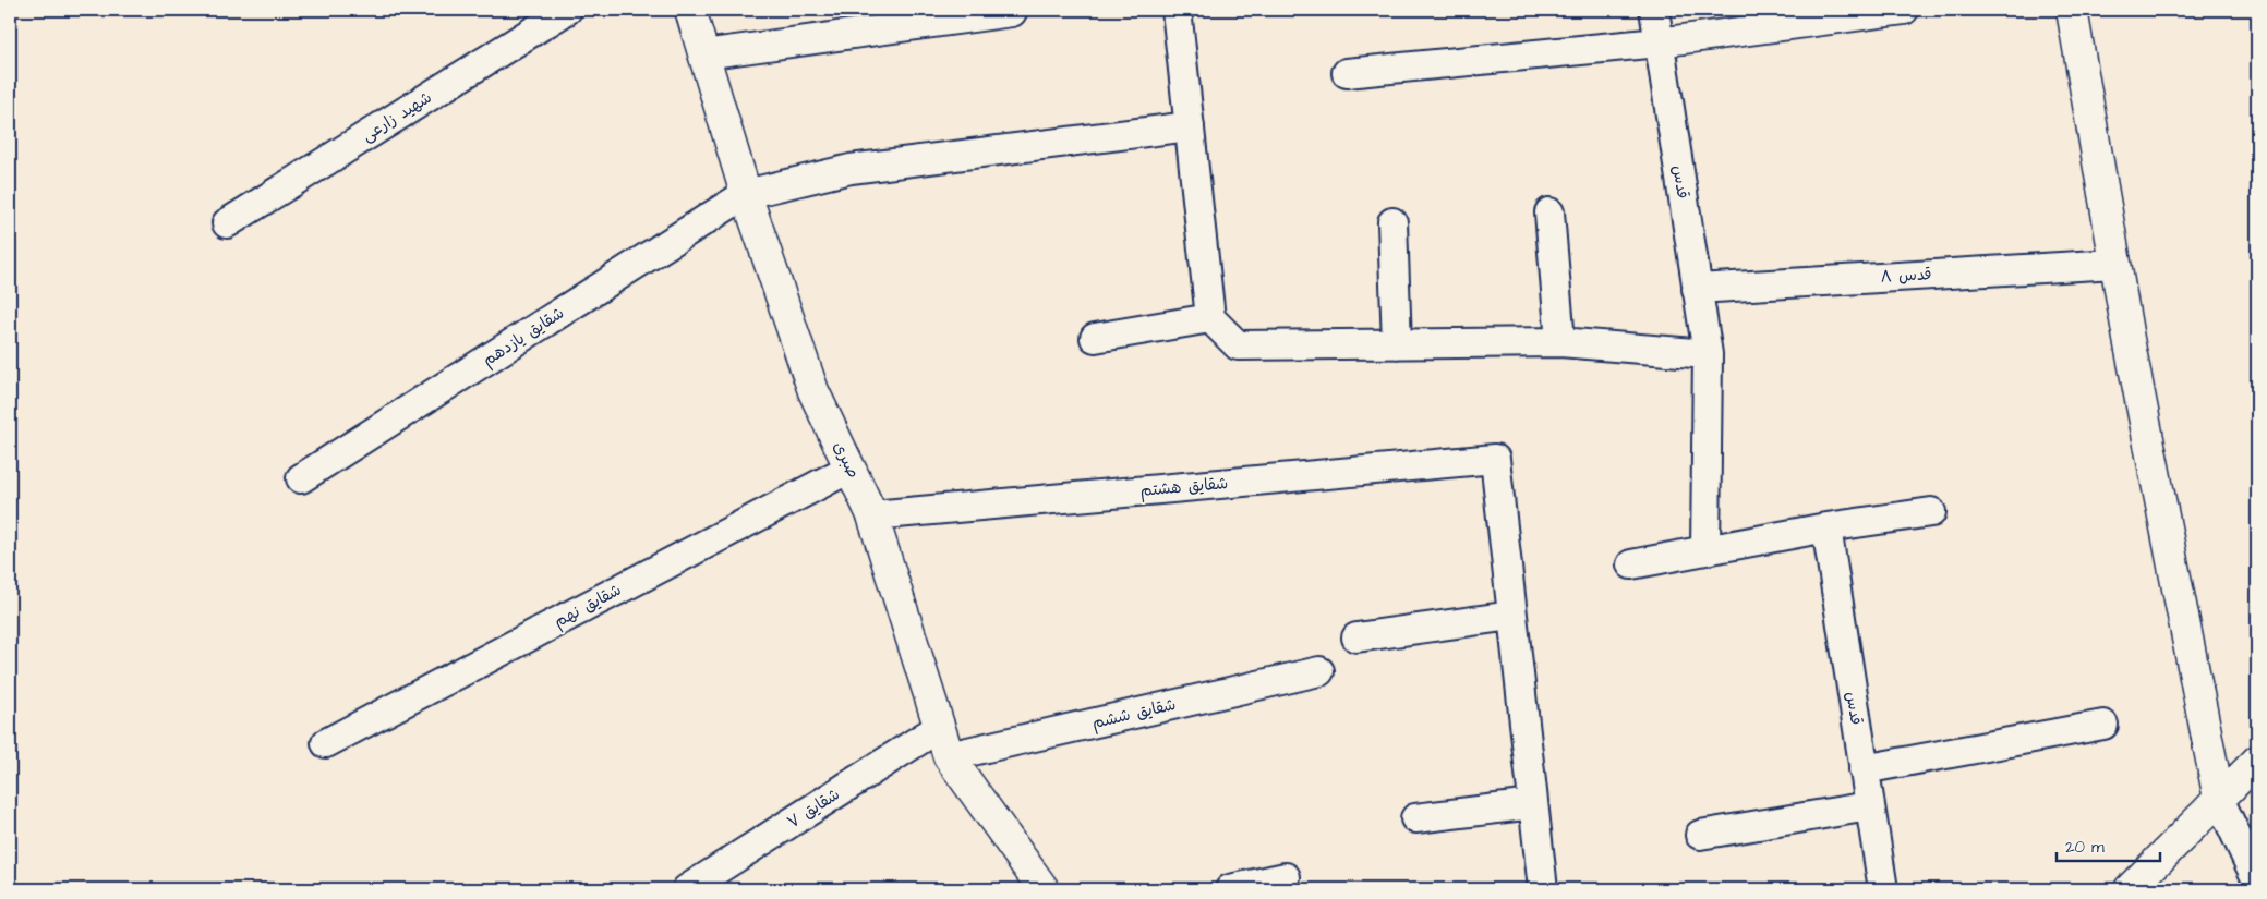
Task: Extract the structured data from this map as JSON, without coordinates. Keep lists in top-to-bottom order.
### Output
{
  "streets": {
    "street": [
      "شهید زارعی",
      "قدس",
      "قدس ۸",
      "شقایق یازدهم",
      "صبری",
      "شقایق هشتم",
      "شقایق نهم",
      "شقایق ششم",
      "شقایق ۷"
    ]
  },
  "crossings": [
    ["قدس", "قدس ۸"],
    ["شقایق یازدهم", "صبری"],
    ["صبری", "شقایق هشتم"],
    ["صبری", "شقایق نهم"],
    ["صبری", "شقایق ششم"],
    ["صبری", "شقایق ۷"]
  ],
  "scale_bar": "20 m"
}
